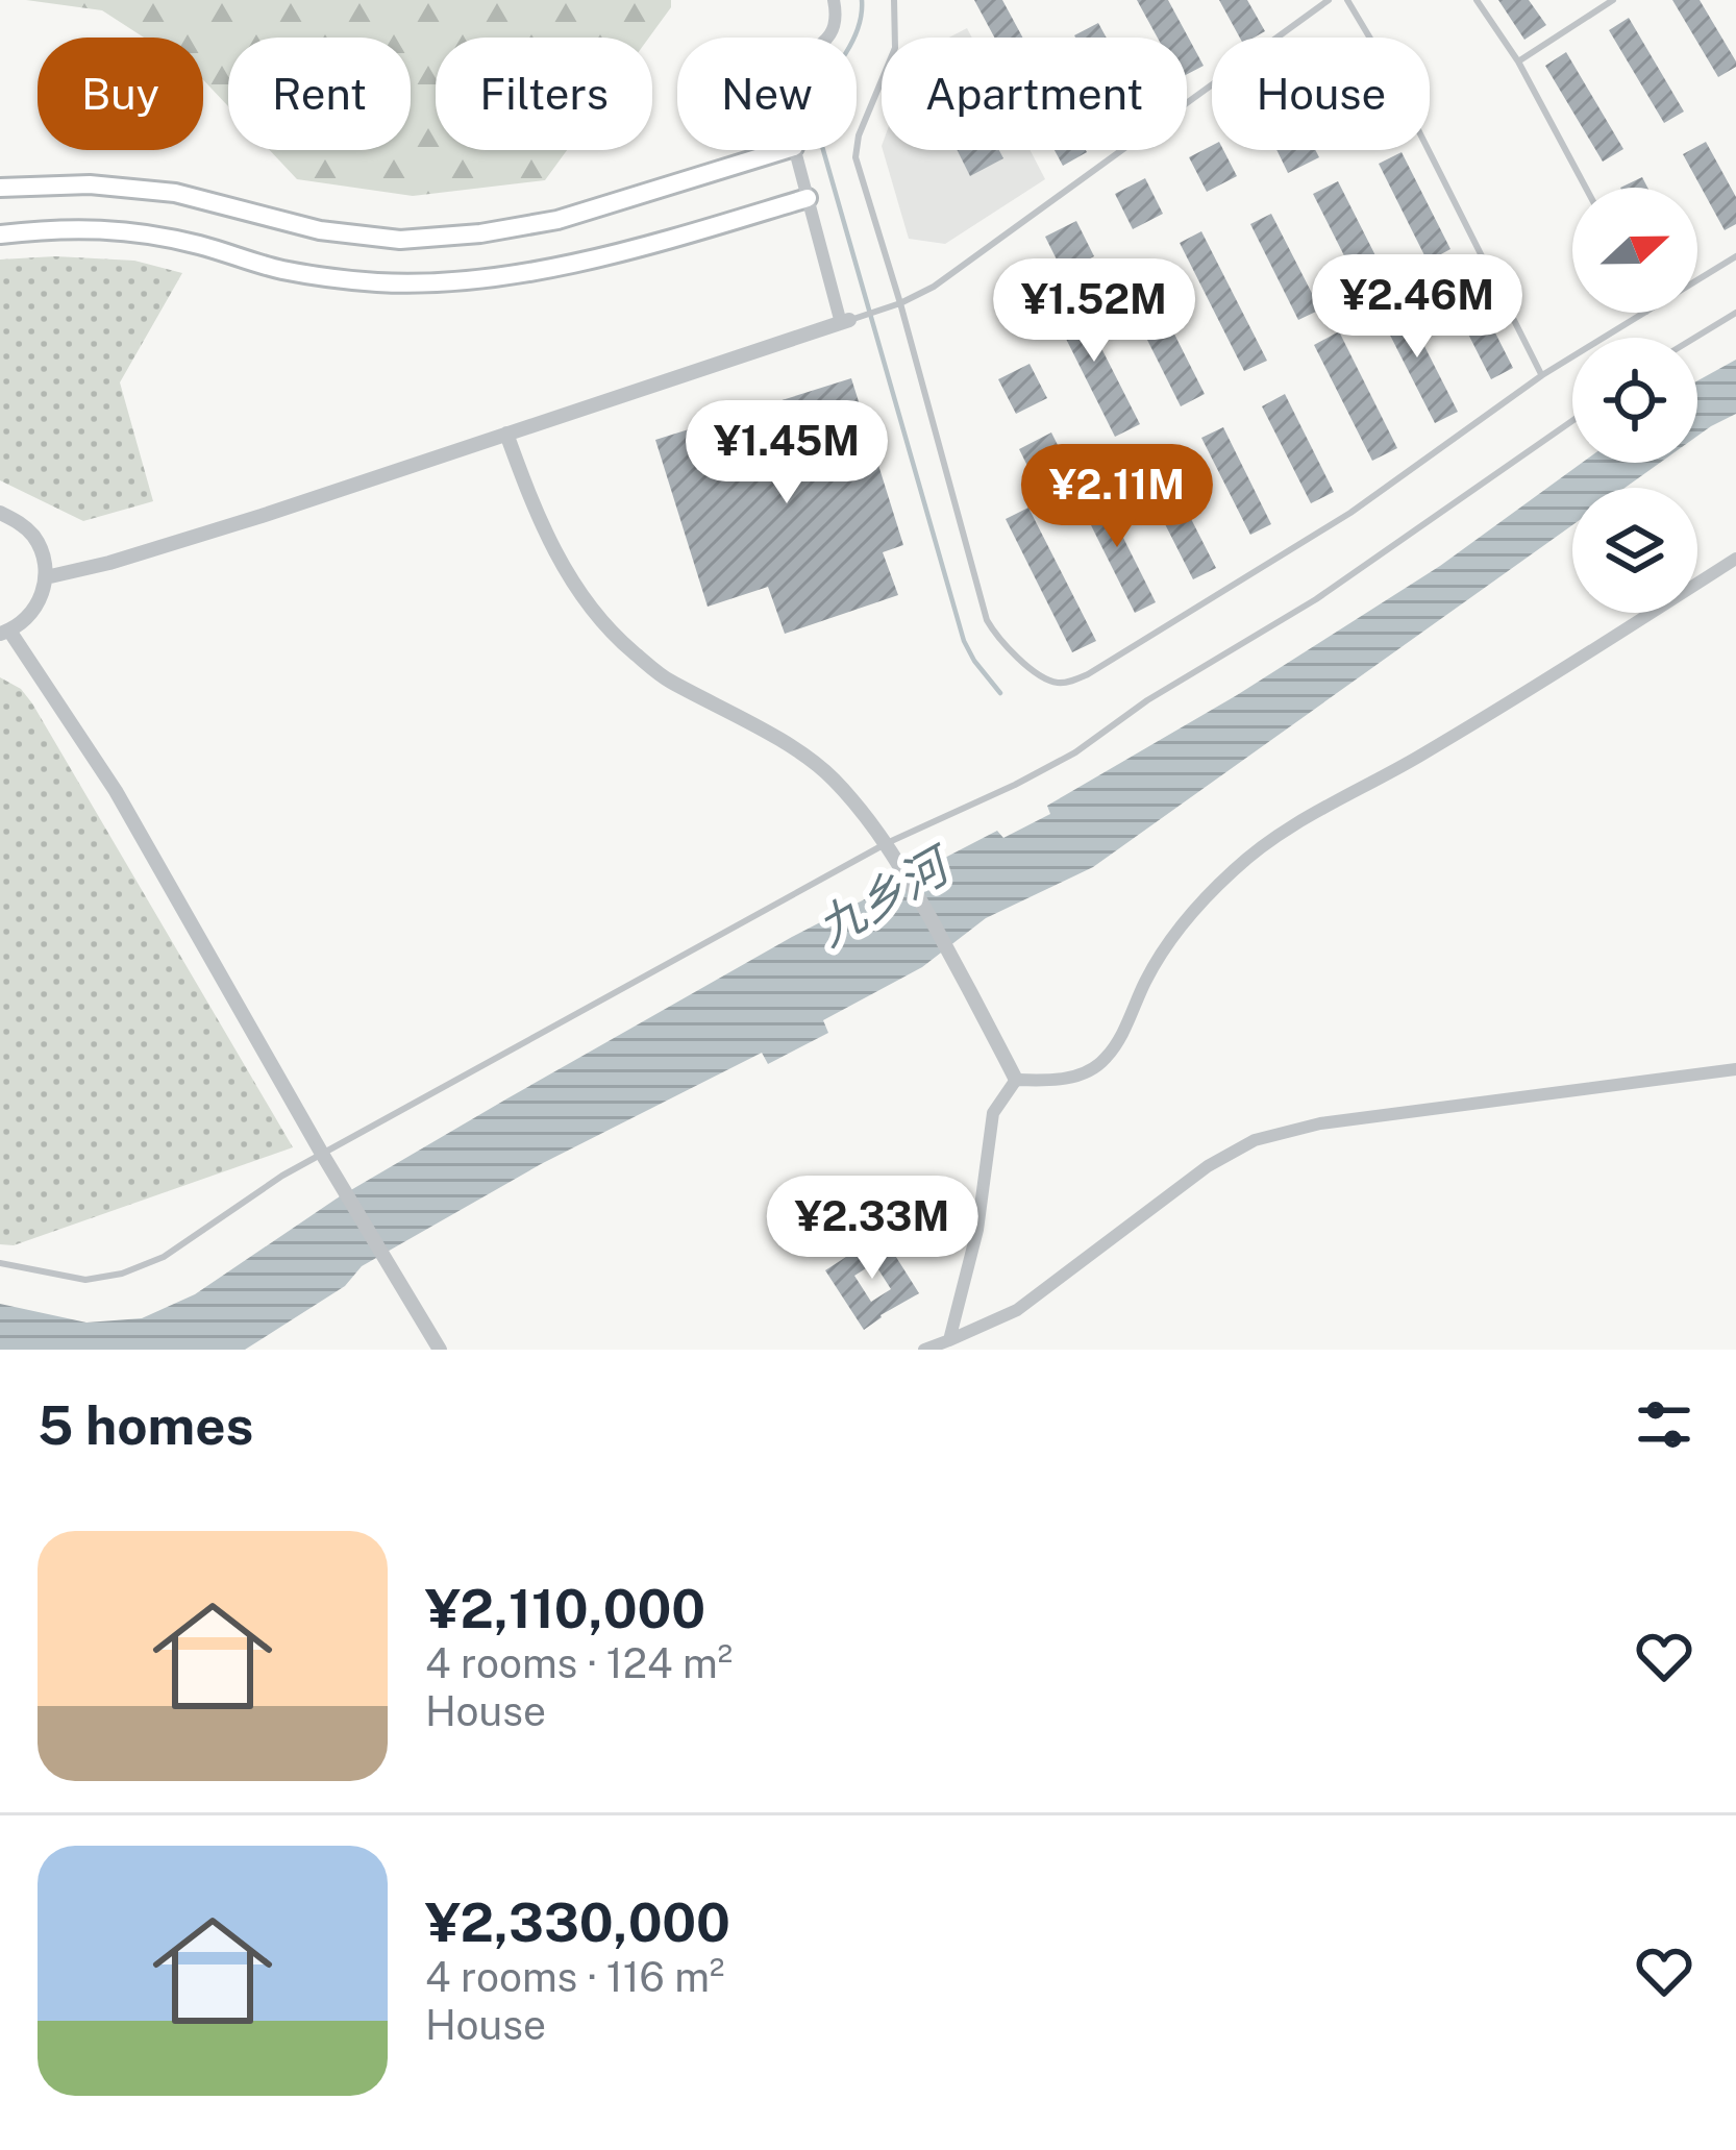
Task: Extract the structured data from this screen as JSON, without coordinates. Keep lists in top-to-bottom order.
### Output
{
  "water": ["九乡河"],
  "north": "right",
  "page": {
    "chip": [
      "Buy",
      "Rent",
      "Filters",
      "New",
      "Apartment",
      "House"
    ],
    "price": [
      "¥2.46M",
      "¥1.52M",
      "¥1.45M",
      "¥2.11M",
      "¥2.33M"
    ],
    "heading": "5 homes",
    "list": [
      {
        "name": "¥2,110,000",
        "note": "4 rooms · 124 m² · House"
      },
      {
        "name": "¥2,330,000",
        "note": "4 rooms · 116 m² · House"
      }
    ]
  }
}
